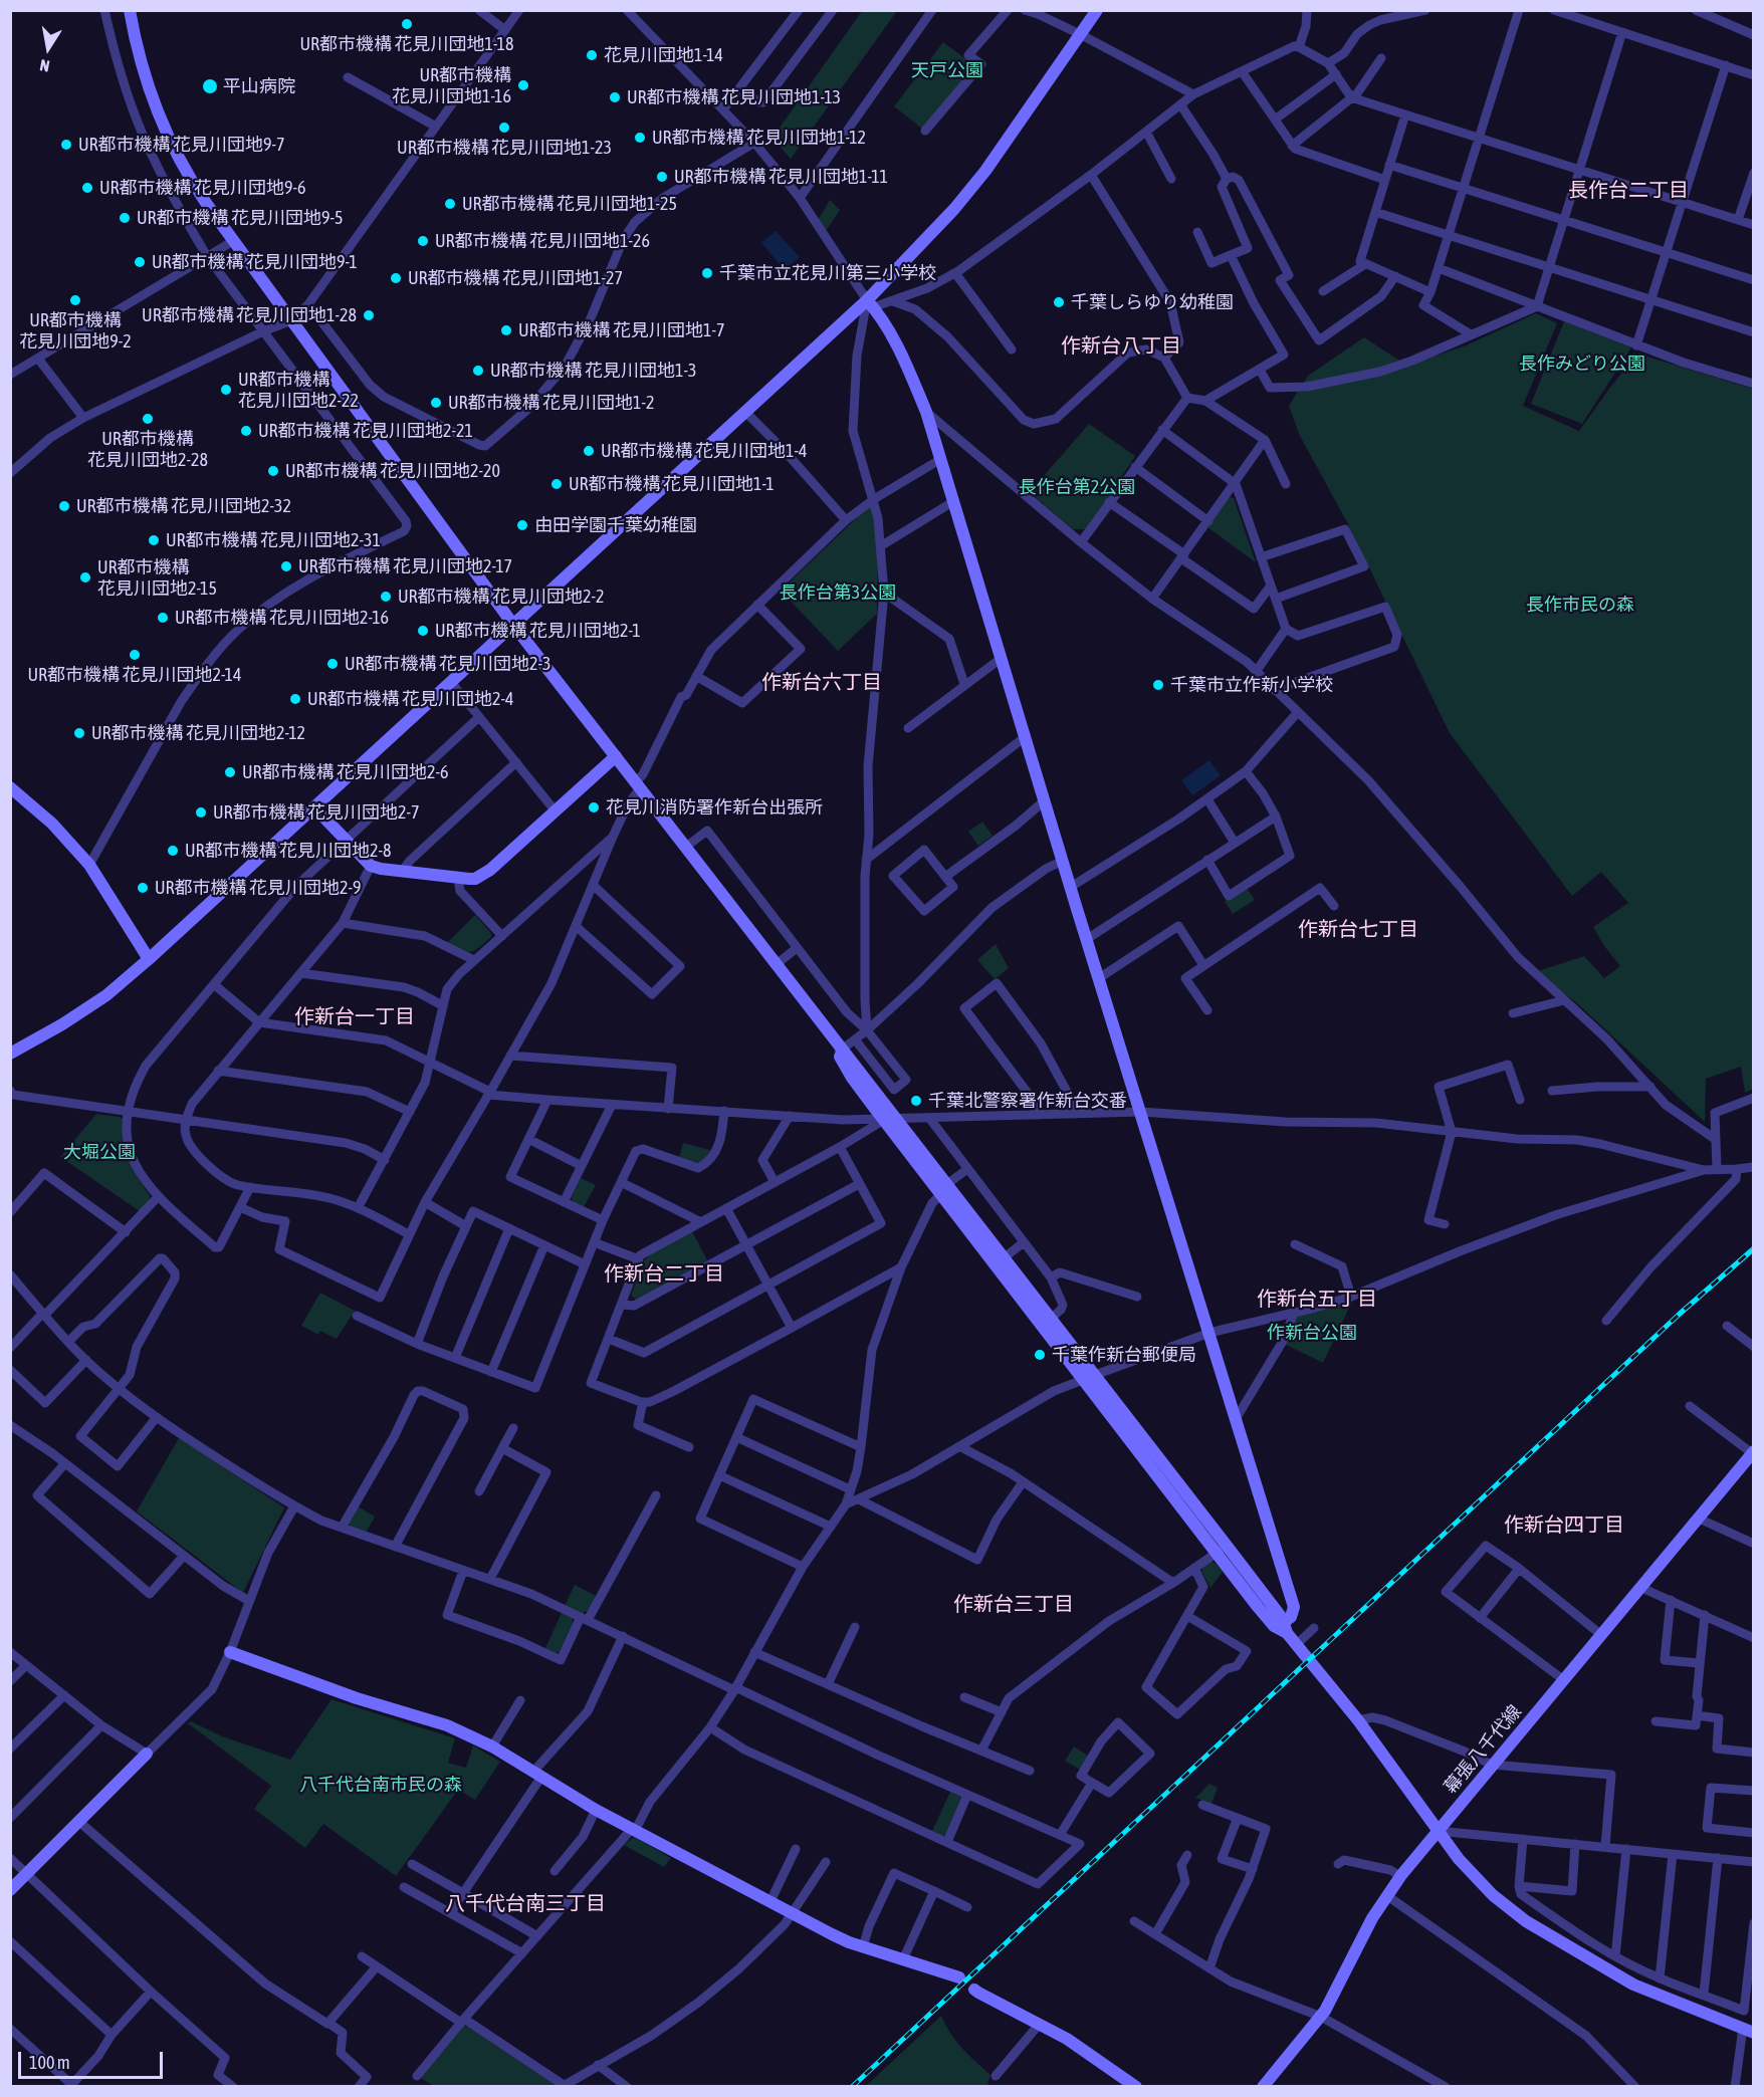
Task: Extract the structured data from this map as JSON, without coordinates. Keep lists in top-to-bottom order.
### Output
{
  "streets": {
    "street": ["幕張八千代線"]
  },
  "districts": [
    "長作台二丁目",
    "作新台八丁目",
    "作新台六丁目",
    "作新台七丁目",
    "作新台一丁目",
    "作新台二丁目",
    "作新台五丁目",
    "作新台四丁目",
    "作新台三丁目",
    "八千代台南三丁目"
  ],
  "parks": [
    "天戸公園",
    "長作みどり公園",
    "長作台第2公園",
    "長作台第3公園",
    "長作市民の森",
    "大堀公園",
    "作新台公園",
    "八千代台南市民の森"
  ],
  "places": [
    "UR都市機構 花見川団地1-18",
    "花見川団地1-14",
    "UR都市機構 花見川団地1-16",
    "平山病院",
    "UR都市機構 花見川団地1-13",
    "UR都市機構 花見川団地1-23",
    "UR都市機構 花見川団地1-12",
    "UR都市機構 花見川団地9-7",
    "UR都市機構 花見川団地1-11",
    "UR都市機構 花見川団地9-6",
    "UR都市機構 花見川団地1-25",
    "UR都市機構 花見川団地9-5",
    "UR都市機構 花見川団地1-26",
    "UR都市機構 花見川団地9-1",
    "千葉市立花見川第三小学校",
    "UR都市機構 花見川団地1-27",
    "UR都市機構 花見川団地9-2",
    "千葉しらゆり幼稚園",
    "UR都市機構 花見川団地1-28",
    "UR都市機構 花見川団地1-7",
    "UR都市機構 花見川団地1-3",
    "UR都市機構 花見川団地2-22",
    "UR都市機構 花見川団地1-2",
    "UR都市機構 花見川団地2-28",
    "UR都市機構 花見川団地2-21",
    "UR都市機構 花見川団地1-4",
    "UR都市機構 花見川団地2-20",
    "UR都市機構 花見川団地1-1",
    "UR都市機構 花見川団地2-32",
    "由田学園千葉幼稚園",
    "UR都市機構 花見川団地2-31",
    "UR都市機構 花見川団地2-17",
    "UR都市機構 花見川団地2-15",
    "UR都市機構 花見川団地2-2",
    "UR都市機構 花見川団地2-16",
    "UR都市機構 花見川団地2-1",
    "UR都市機構 花見川団地2-14",
    "UR都市機構 花見川団地2-3",
    "千葉市立作新小学校",
    "UR都市機構 花見川団地2-4",
    "UR都市機構 花見川団地2-12",
    "UR都市機構 花見川団地2-6",
    "花見川消防署作新台出張所",
    "UR都市機構 花見川団地2-7",
    "UR都市機構 花見川団地2-8",
    "UR都市機構 花見川団地2-9",
    "千葉北警察署作新台交番",
    "千葉作新台郵便局"
  ],
  "scale_bar": "100 m",
  "north": "bottom"
}
